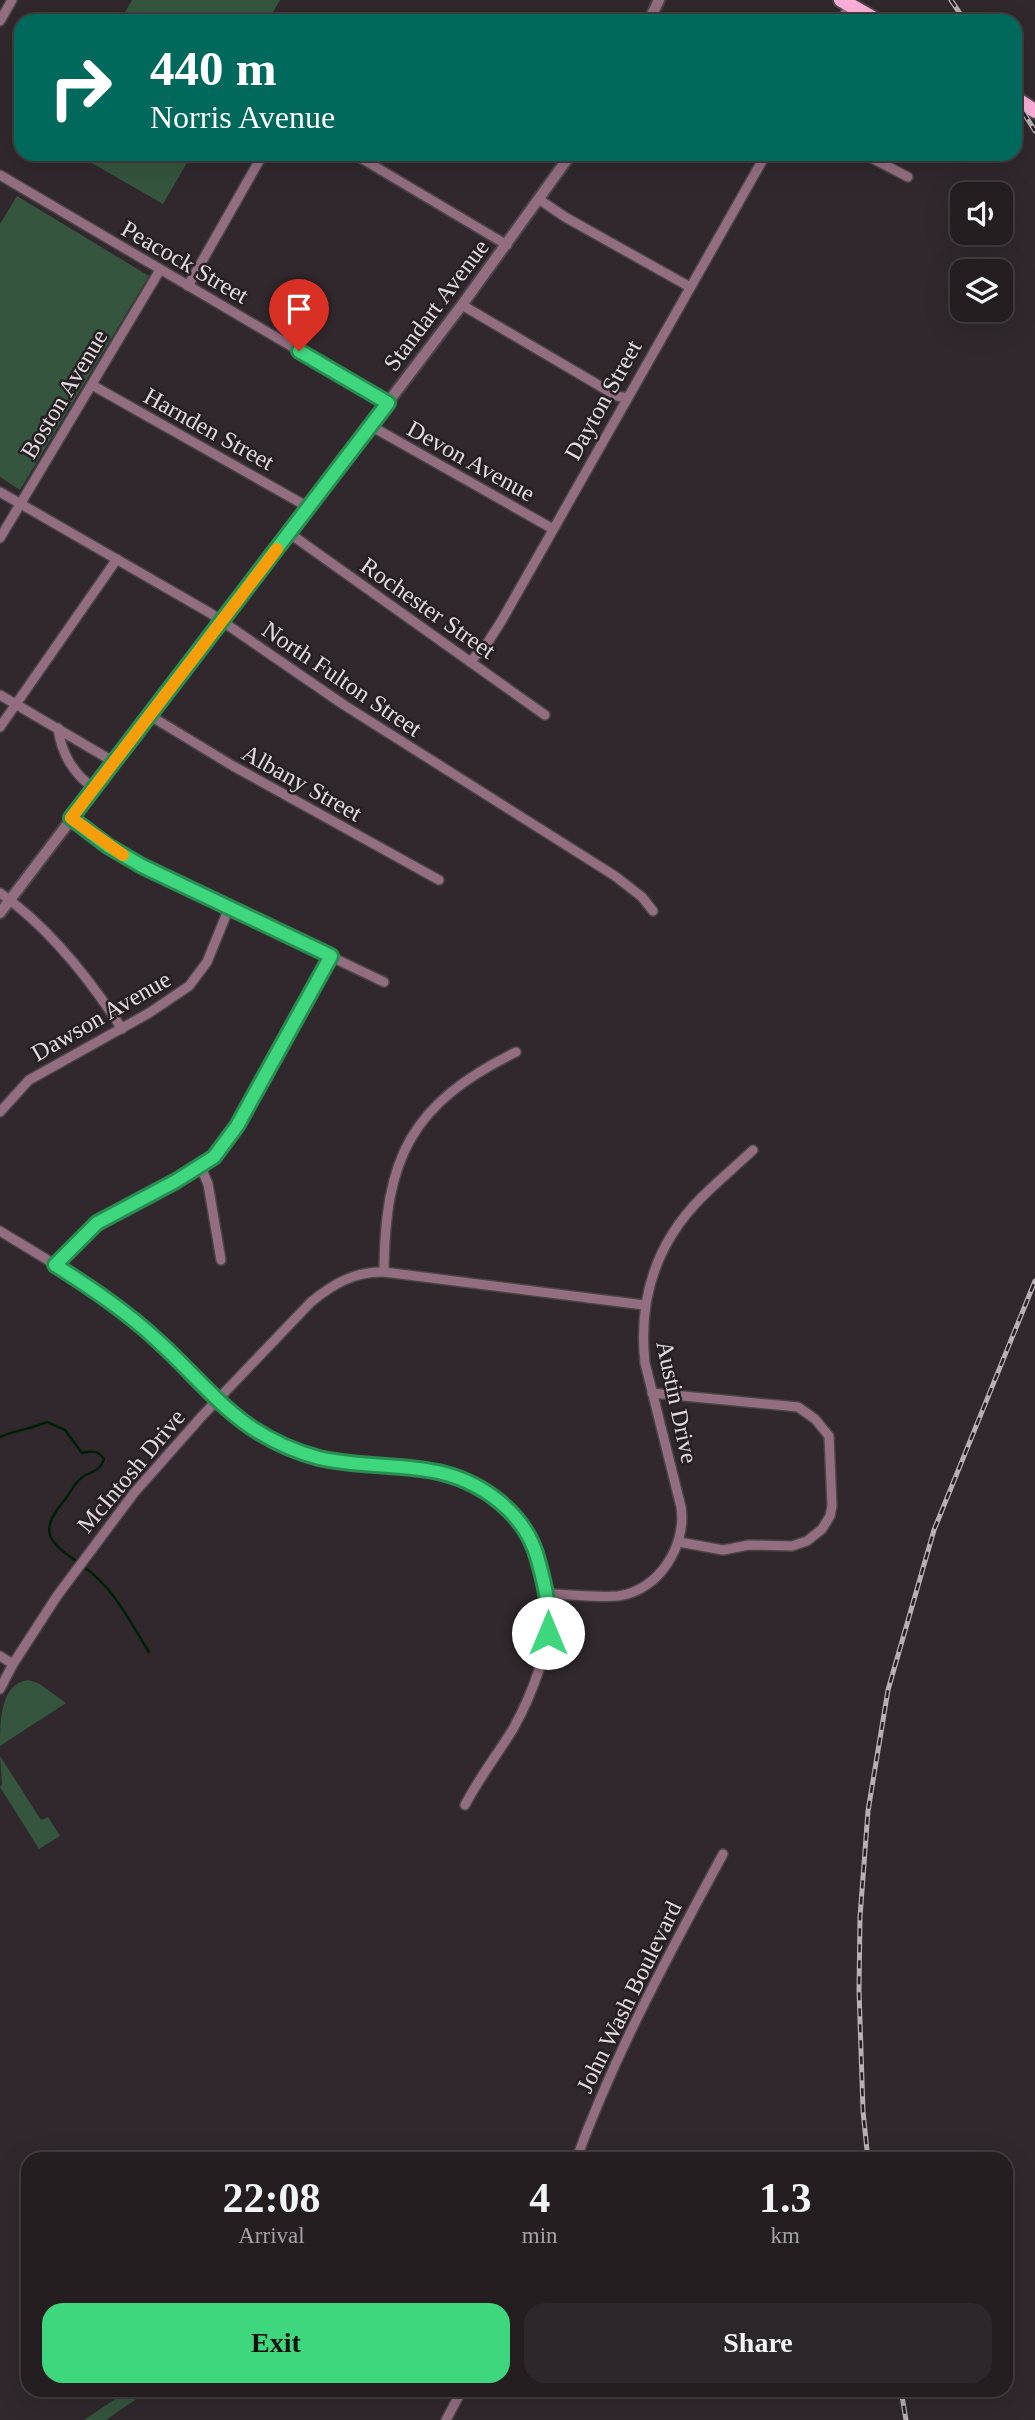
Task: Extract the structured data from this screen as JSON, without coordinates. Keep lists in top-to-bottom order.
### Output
{
  "streets": {
    "street": [
      "Peacock Street",
      "Standart Avenue",
      "Boston Avenue",
      "Dayton Street",
      "Harnden Street",
      "Devon Avenue",
      "Rochester Street",
      "North Fulton Street",
      "Albany Street",
      "Dawson Avenue",
      "Austin Drive",
      "McIntosh Drive",
      "John Wash Boulevard"
    ]
  },
  "crossings": [
    ["Peacock Street", "Standart Avenue"],
    ["Peacock Street", "Boston Avenue"],
    ["Standart Avenue", "Harnden Street"],
    ["Standart Avenue", "Devon Avenue"],
    ["Standart Avenue", "Rochester Street"],
    ["Standart Avenue", "North Fulton Street"],
    ["Standart Avenue", "Albany Street"],
    ["Boston Avenue", "Harnden Street"],
    ["Boston Avenue", "North Fulton Street"],
    ["Dayton Street", "Devon Avenue"],
    ["Dayton Street", "Rochester Street"],
    ["Austin Drive", "McIntosh Drive"]
  ],
  "page": {
    "turn": ["440 m", "Norris Avenue"],
    "eta": [
      "22:08",
      "Arrival",
      "4",
      "min",
      "1.3",
      "km"
    ],
    "buttons": ["Exit", "Share"]
  }
}
